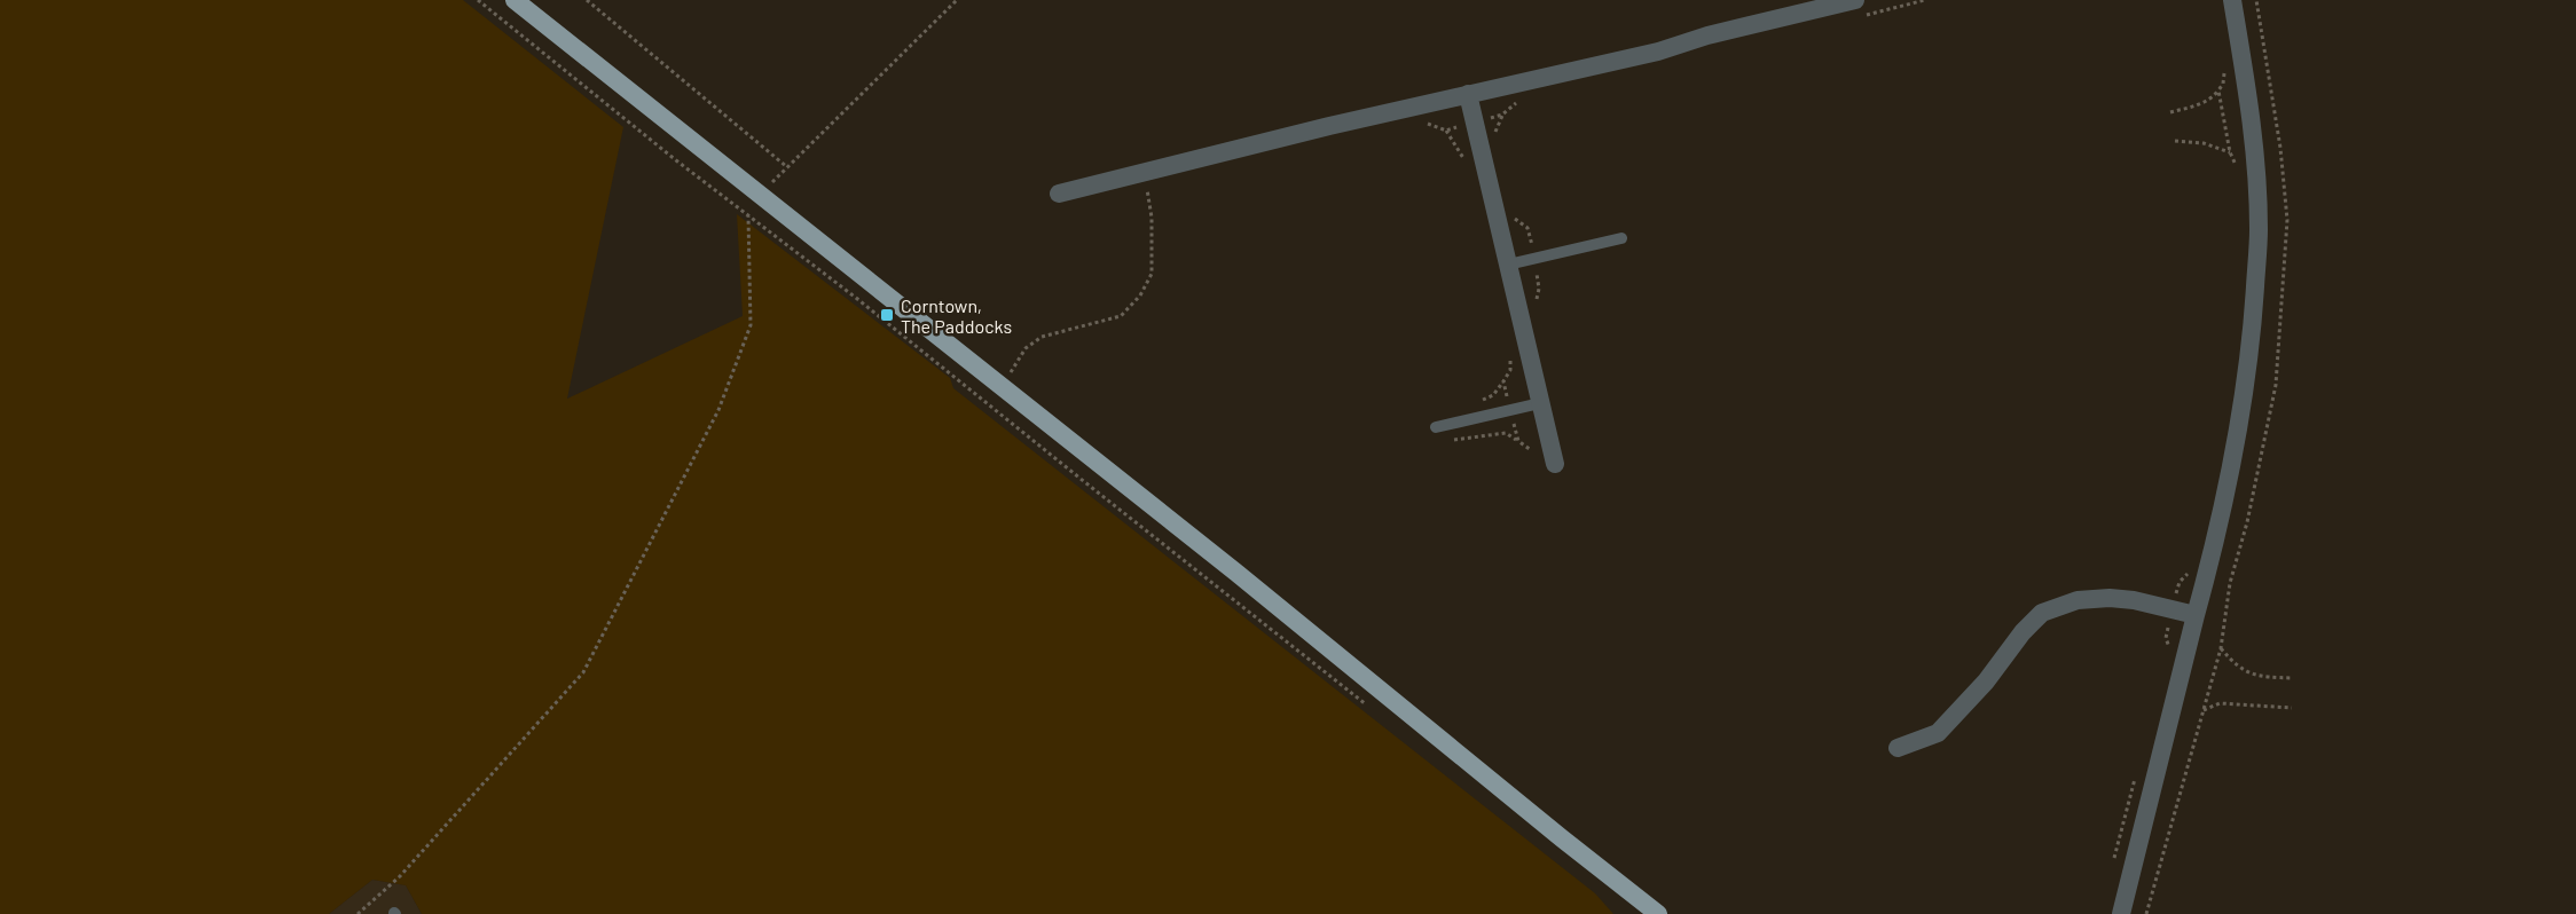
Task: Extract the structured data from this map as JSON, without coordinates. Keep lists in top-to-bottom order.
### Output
{
  "places": {
    "transit": ["Corntown, The Paddocks"]
  }
}
